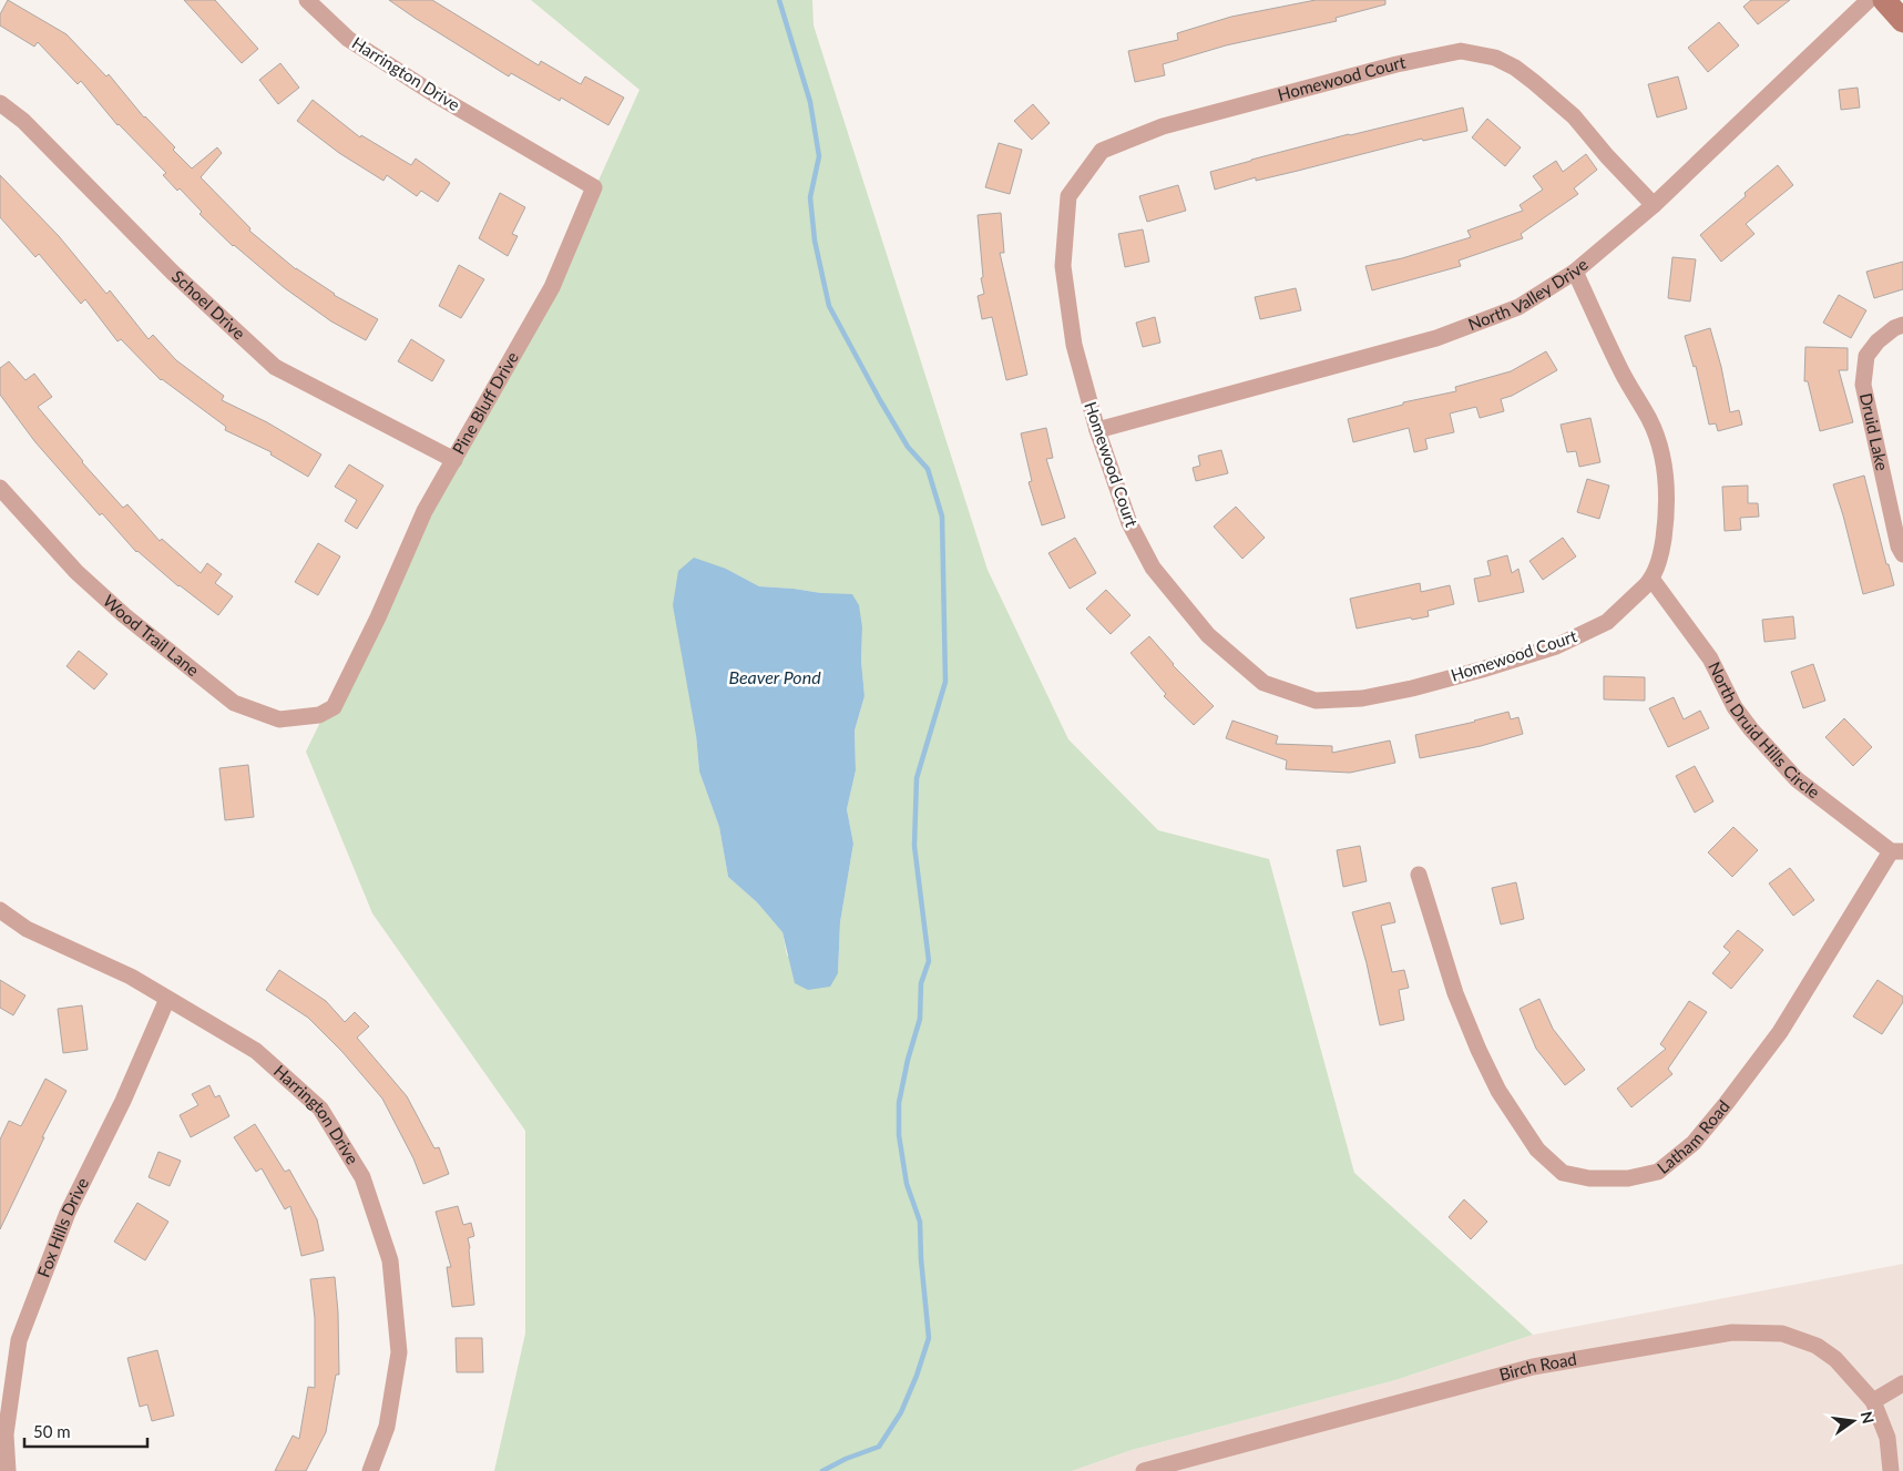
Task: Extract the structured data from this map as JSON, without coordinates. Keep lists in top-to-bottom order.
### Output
{
  "streets": {
    "street": [
      "Harrington Drive",
      "Homewood Court",
      "North Valley Drive",
      "Schoel Drive",
      "Pine Bluff Drive",
      "Druid Lake",
      "Wood Trail Lane",
      "North Druid Hills Circle",
      "Latham Road",
      "Fox Hills Drive",
      "Birch Road"
    ]
  },
  "crossings": [
    ["Harrington Drive", "Pine Bluff Drive"],
    ["Harrington Drive", "Fox Hills Drive"],
    ["Homewood Court", "North Valley Drive"],
    ["Homewood Court", "North Druid Hills Circle"],
    ["Schoel Drive", "Pine Bluff Drive"],
    ["Pine Bluff Drive", "Wood Trail Lane"],
    ["North Druid Hills Circle", "Latham Road"]
  ],
  "water": ["Beaver Pond"],
  "scale_bar": "50 m",
  "north": "right"
}
